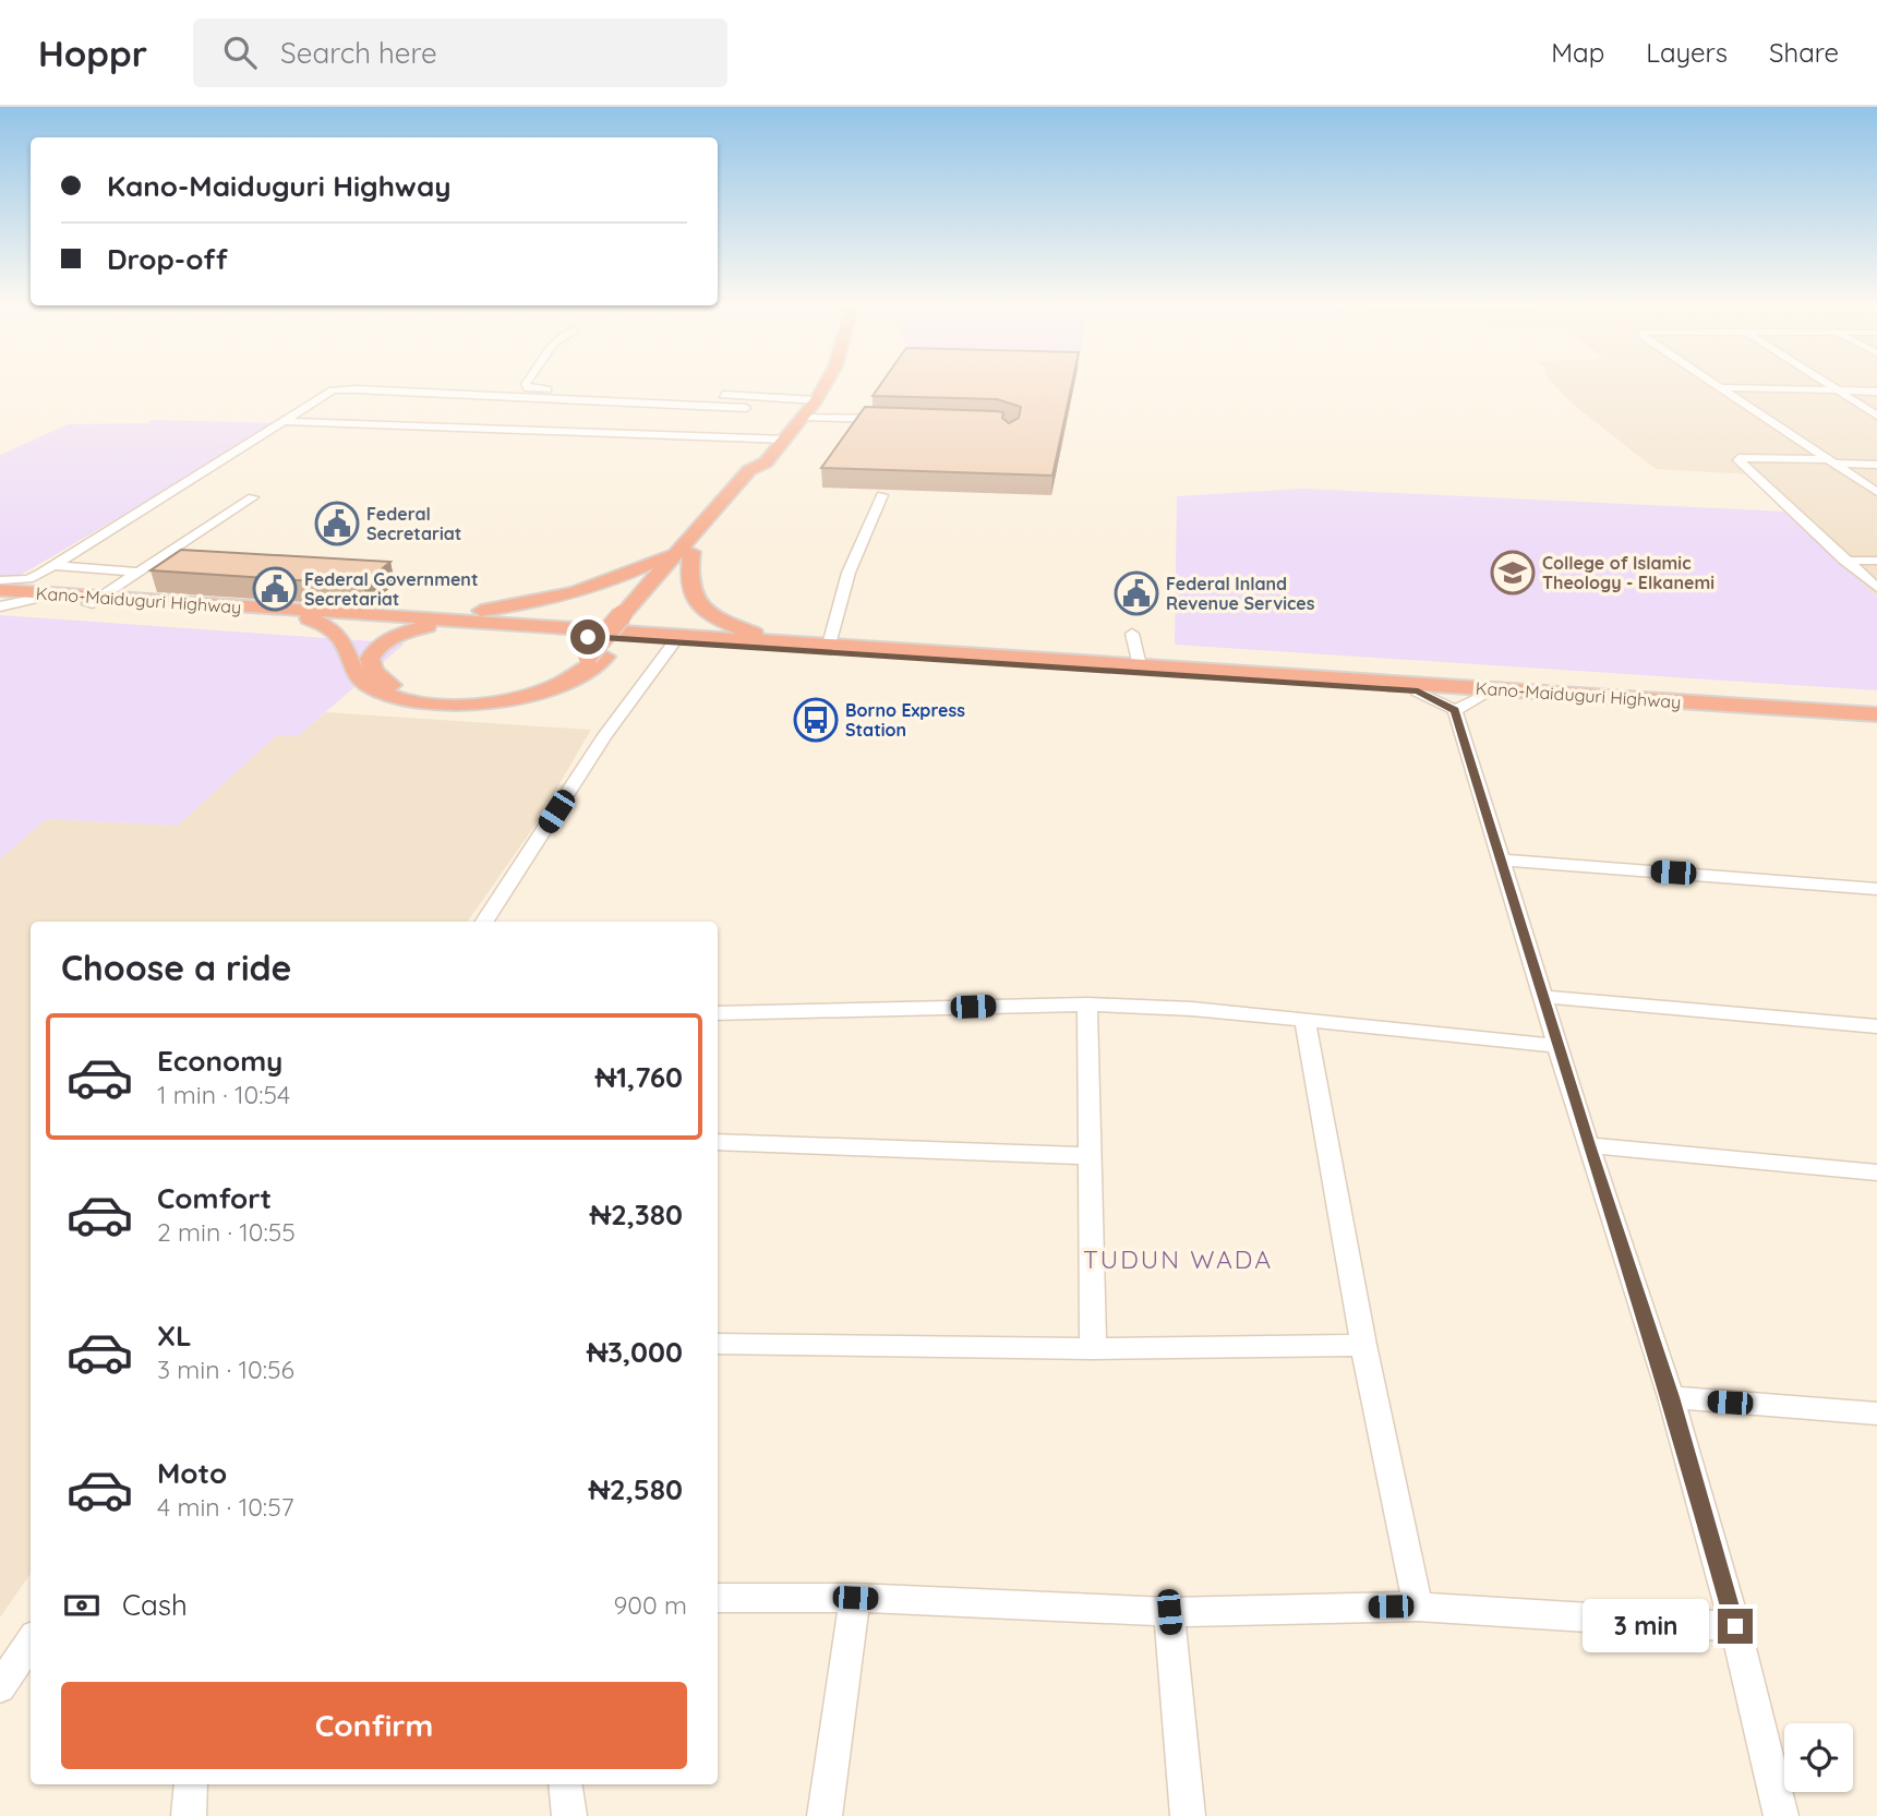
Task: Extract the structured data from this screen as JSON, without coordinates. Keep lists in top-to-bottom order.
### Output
{
  "streets": {
    "highway": ["Kano-Maiduguri Highway"]
  },
  "districts": ["TUDUN WADA"],
  "places": {
    "public building": ["Federal Secretariat", "Federal Government Secretariat", "Federal Inland Revenue Services"],
    "school or university": ["College of Islamic Theology - Elkanemi"],
    "bus stop": ["Borno Express Station"]
  },
  "page": {
    "header": "Hoppr",
    "search": "Search here",
    "nav": ["Map", "Layers", "Share"],
    "banner": ["Kano-Maiduguri Highway", "Drop-off"],
    "heading": "Choose a ride",
    "list": [
      {
        "name": "Economy",
        "note": "1 min · 10:54",
        "value": "₦1,760"
      },
      {
        "name": "Comfort",
        "note": "2 min · 10:55",
        "value": "₦2,380"
      },
      {
        "name": "XL",
        "note": "3 min · 10:56",
        "value": "₦3,000"
      },
      {
        "name": "Moto",
        "note": "4 min · 10:57",
        "value": "₦2,580"
      }
    ],
    "pay": ["Cash", "900 m"],
    "bubble": "3 min",
    "buttons": "Confirm"
  }
}
